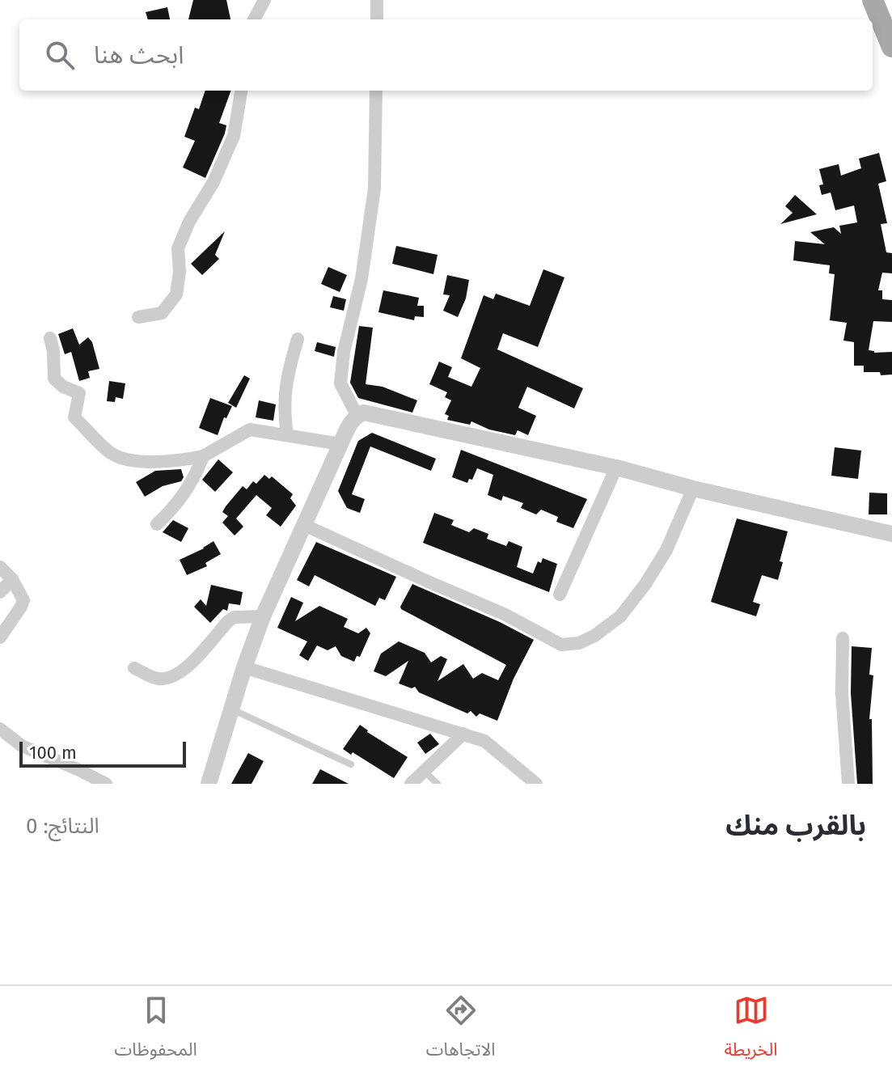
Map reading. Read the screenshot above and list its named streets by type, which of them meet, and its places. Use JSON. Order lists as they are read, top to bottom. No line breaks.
{"scale_bar":"100 m","page":{"search":"ابحث هنا","scale":"100 m","heading":["بالقرب منك","النتائج: 0"],"nav":["الخريطة","الاتجاهات","المحفوظات"]}}
